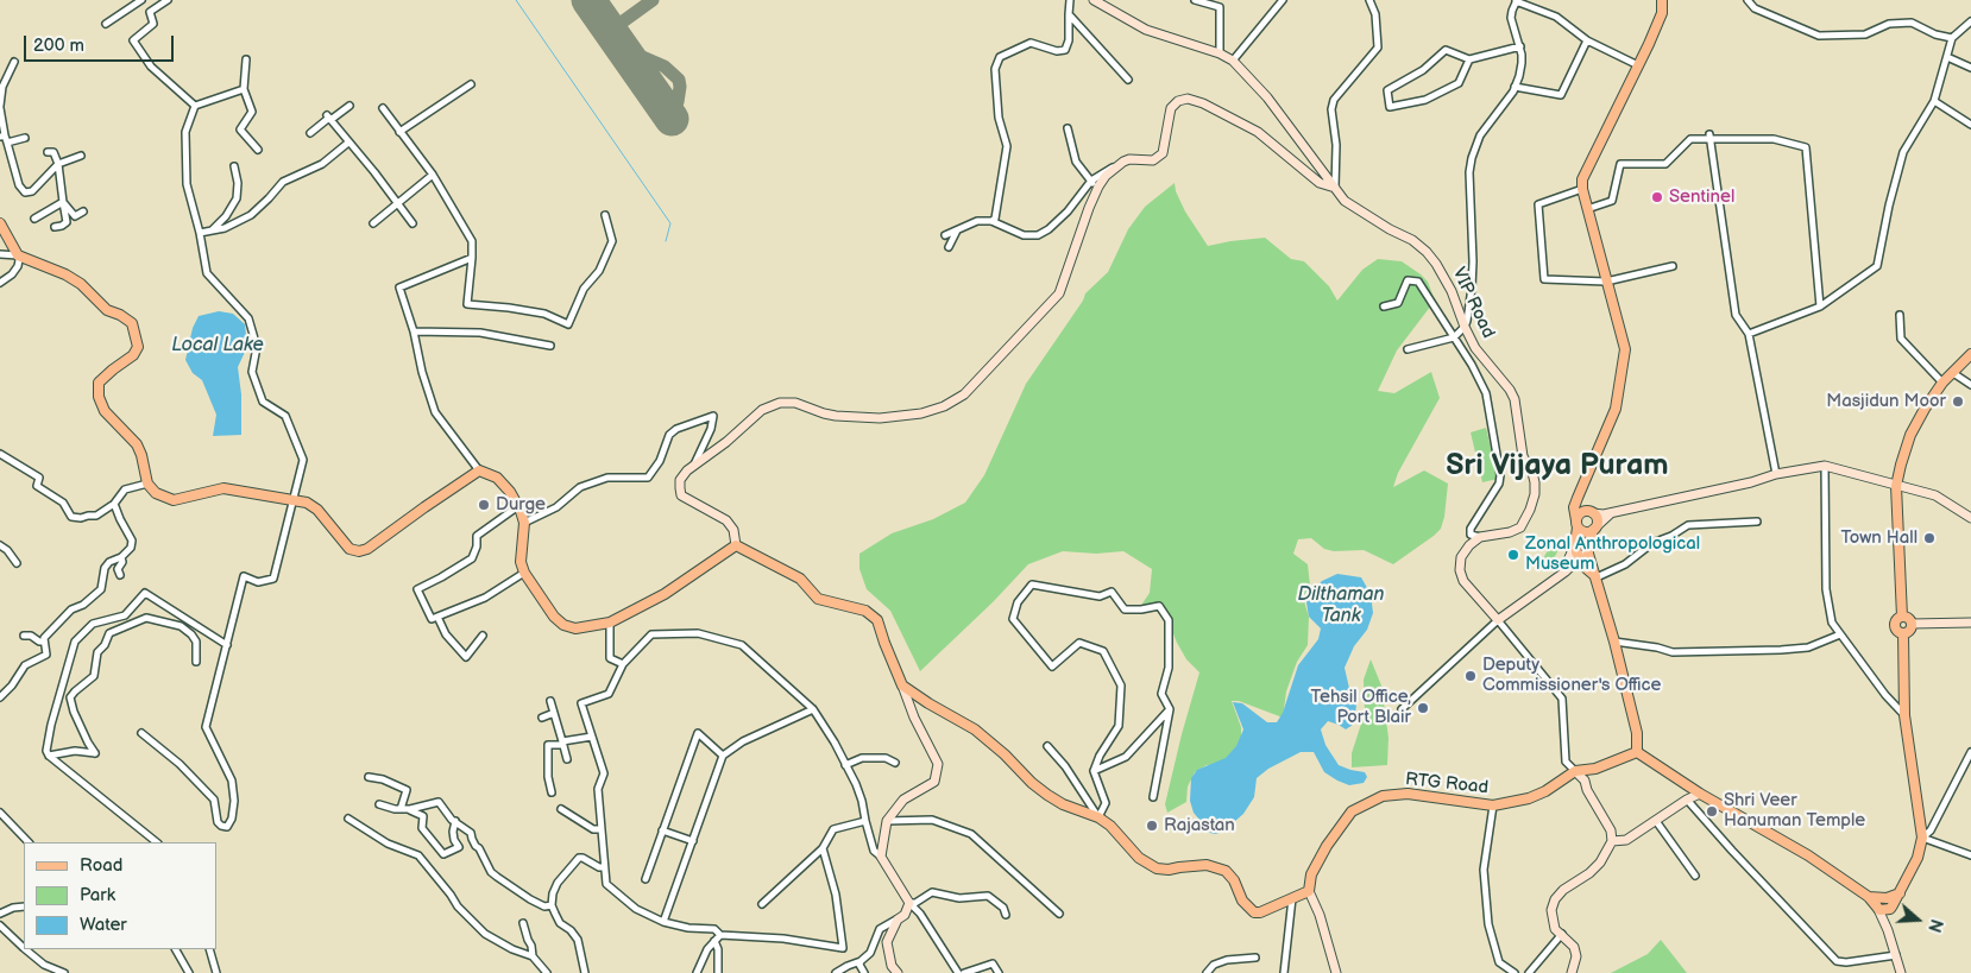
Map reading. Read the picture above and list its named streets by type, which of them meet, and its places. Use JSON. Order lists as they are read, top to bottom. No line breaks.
{"streets":{"main road":["VIP Road","RTG Road"]},"districts":["Sri Vijaya Puram"],"water":["Local Lake","Dilthaman Tank"],"places":["Sentinel","Masjidun Moor","Durge","Town Hall","Zonal Anthropological Museum","Deputy Commissioner's Office","Tehsil Office, Port Blair","Shri Veer Hanuman Temple","Rajastan"],"legend":["Road","Park","Water"],"scale_bar":"200 m","north":"right"}
